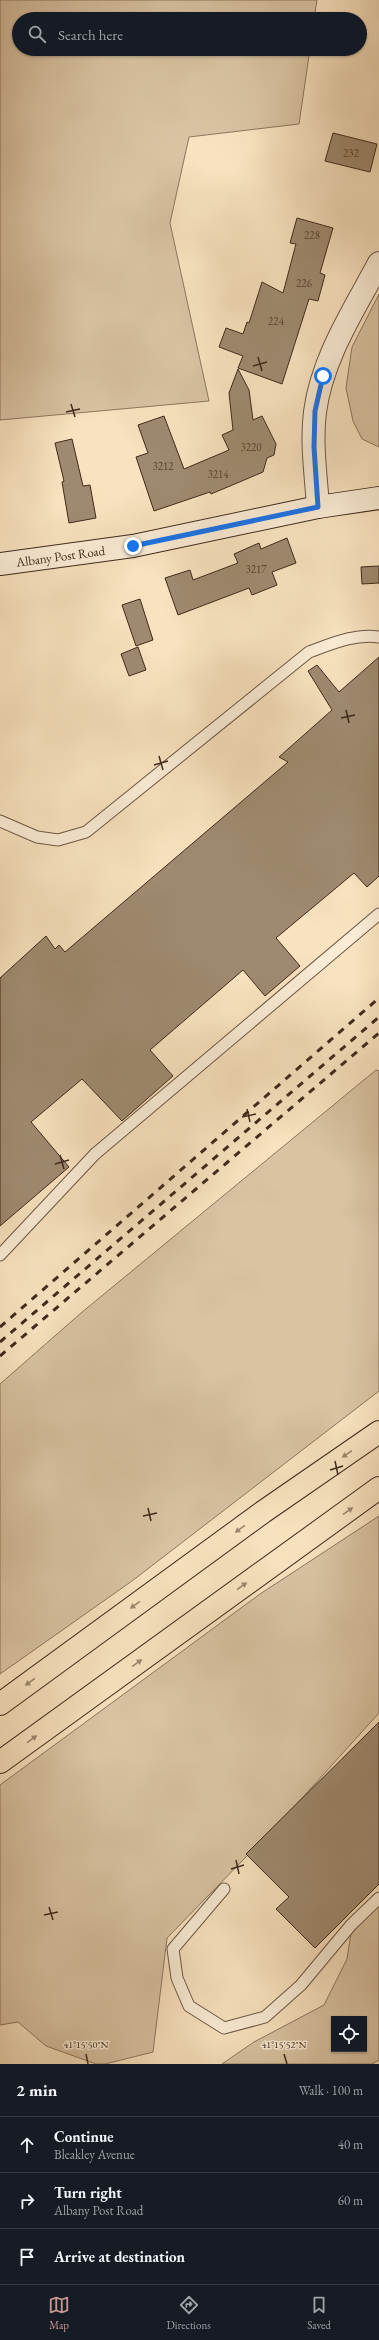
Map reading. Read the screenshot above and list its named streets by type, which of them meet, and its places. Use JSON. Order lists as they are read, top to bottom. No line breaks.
{"streets":{"main road":["Albany Post Road"]},"house_numbers":["232","228","226","224","3220","3212","3214","3217"],"page":{"search":"Search here","heading":["2 min","Walk · 100 m"],"list":[["Continue","Bleakley Avenue","40 m"],["Turn right","Albany Post Road","60 m"],"Arrive at destination"],"nav":["Map","Directions","Saved"]},"coordinates":["41°15'50\"N","41°15'52\"N"]}
